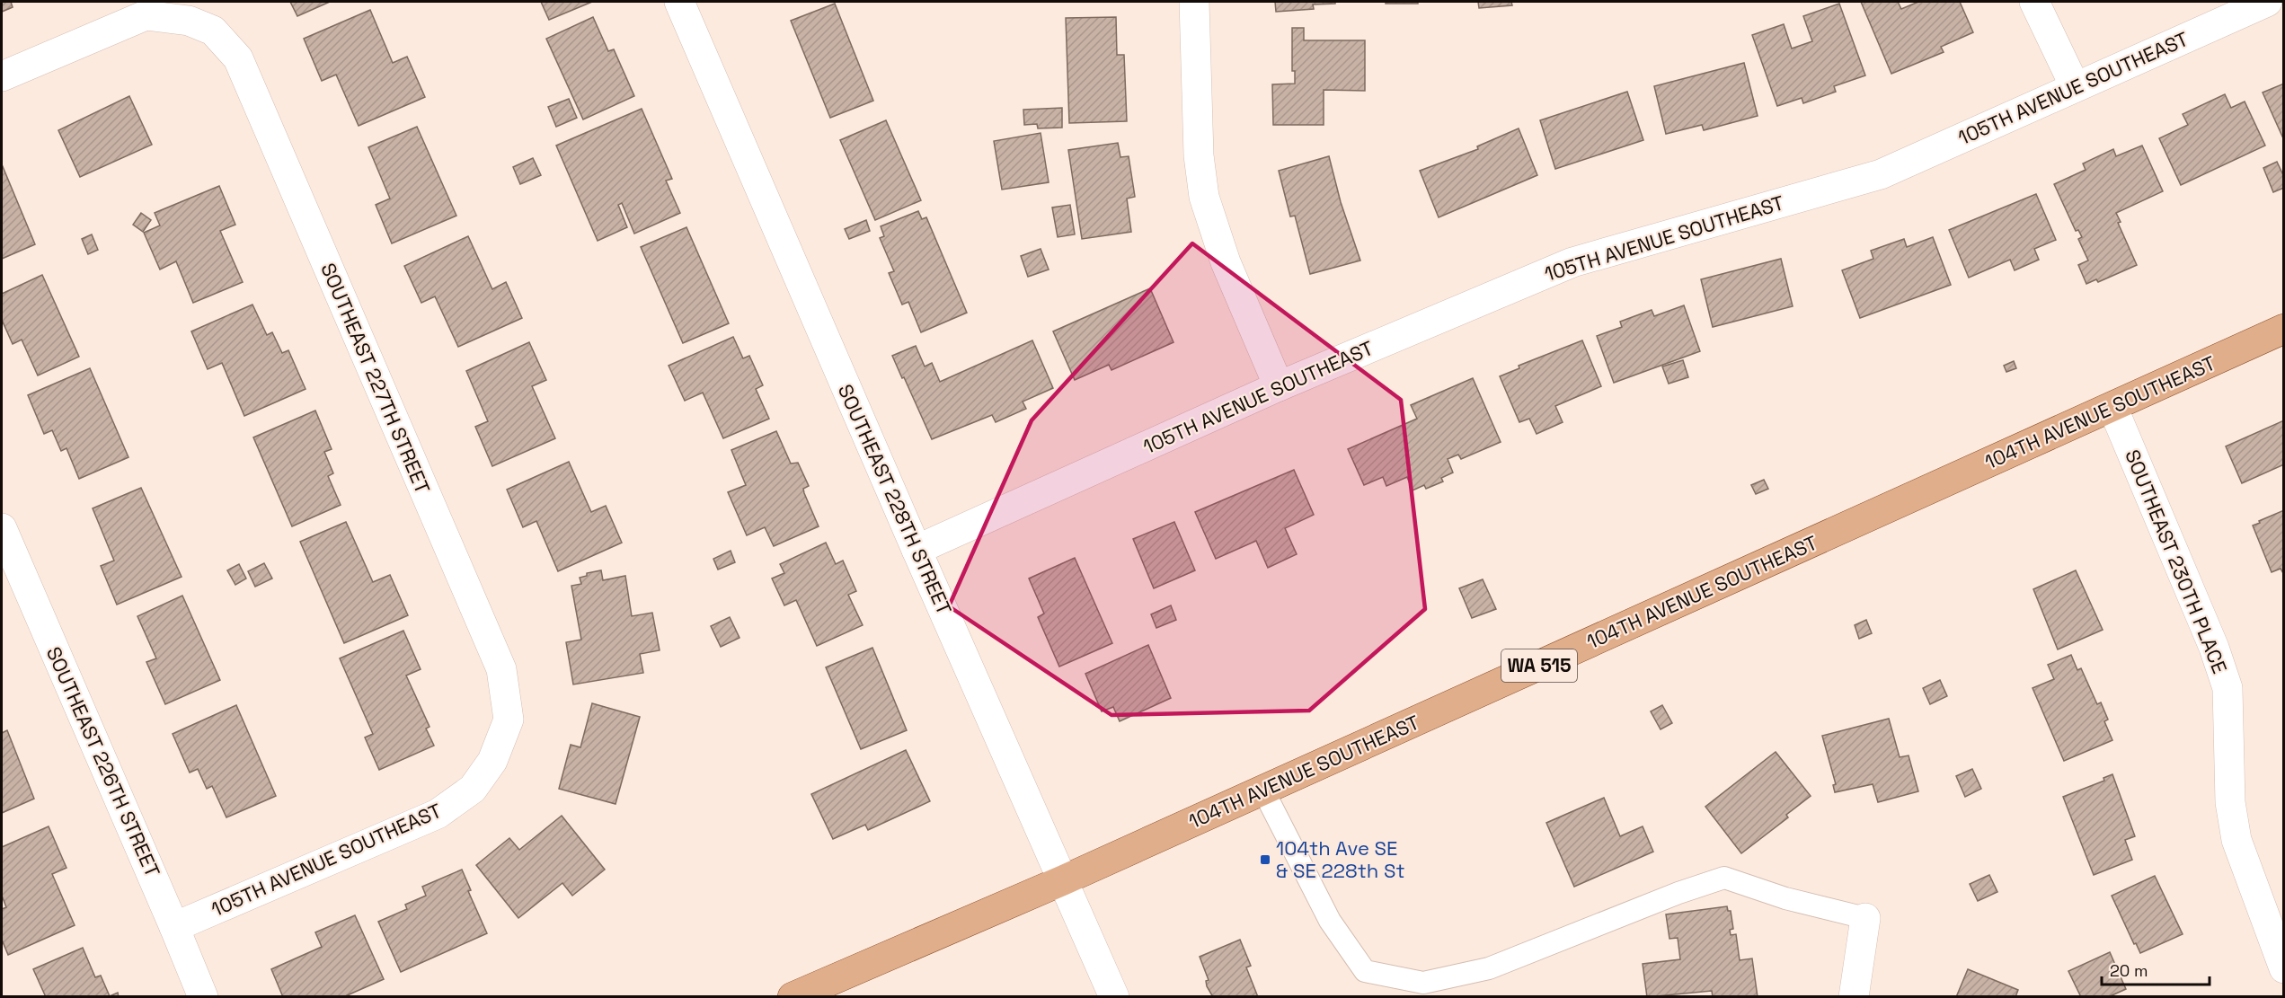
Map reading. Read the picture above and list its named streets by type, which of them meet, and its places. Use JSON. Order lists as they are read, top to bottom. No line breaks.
{"streets":{"main road":["104TH AVENUE SOUTHEAST","WA 515"],"street":["105TH AVENUE SOUTHEAST","SOUTHEAST 227TH STREET","SOUTHEAST 228TH STREET","SOUTHEAST 230TH PLACE","SOUTHEAST 226TH STREET"]},"crossings":[["105TH AVENUE SOUTHEAST","SOUTHEAST 227TH STREET"],["105TH AVENUE SOUTHEAST","SOUTHEAST 228TH STREET"],["105TH AVENUE SOUTHEAST","SOUTHEAST 226TH STREET"],["104TH AVENUE SOUTHEAST","SOUTHEAST 228TH STREET"],["104TH AVENUE SOUTHEAST","SOUTHEAST 230TH PLACE"]],"places":{"transit":["104th Ave SE & SE 228th St"]},"scale_bar":"20 m"}
